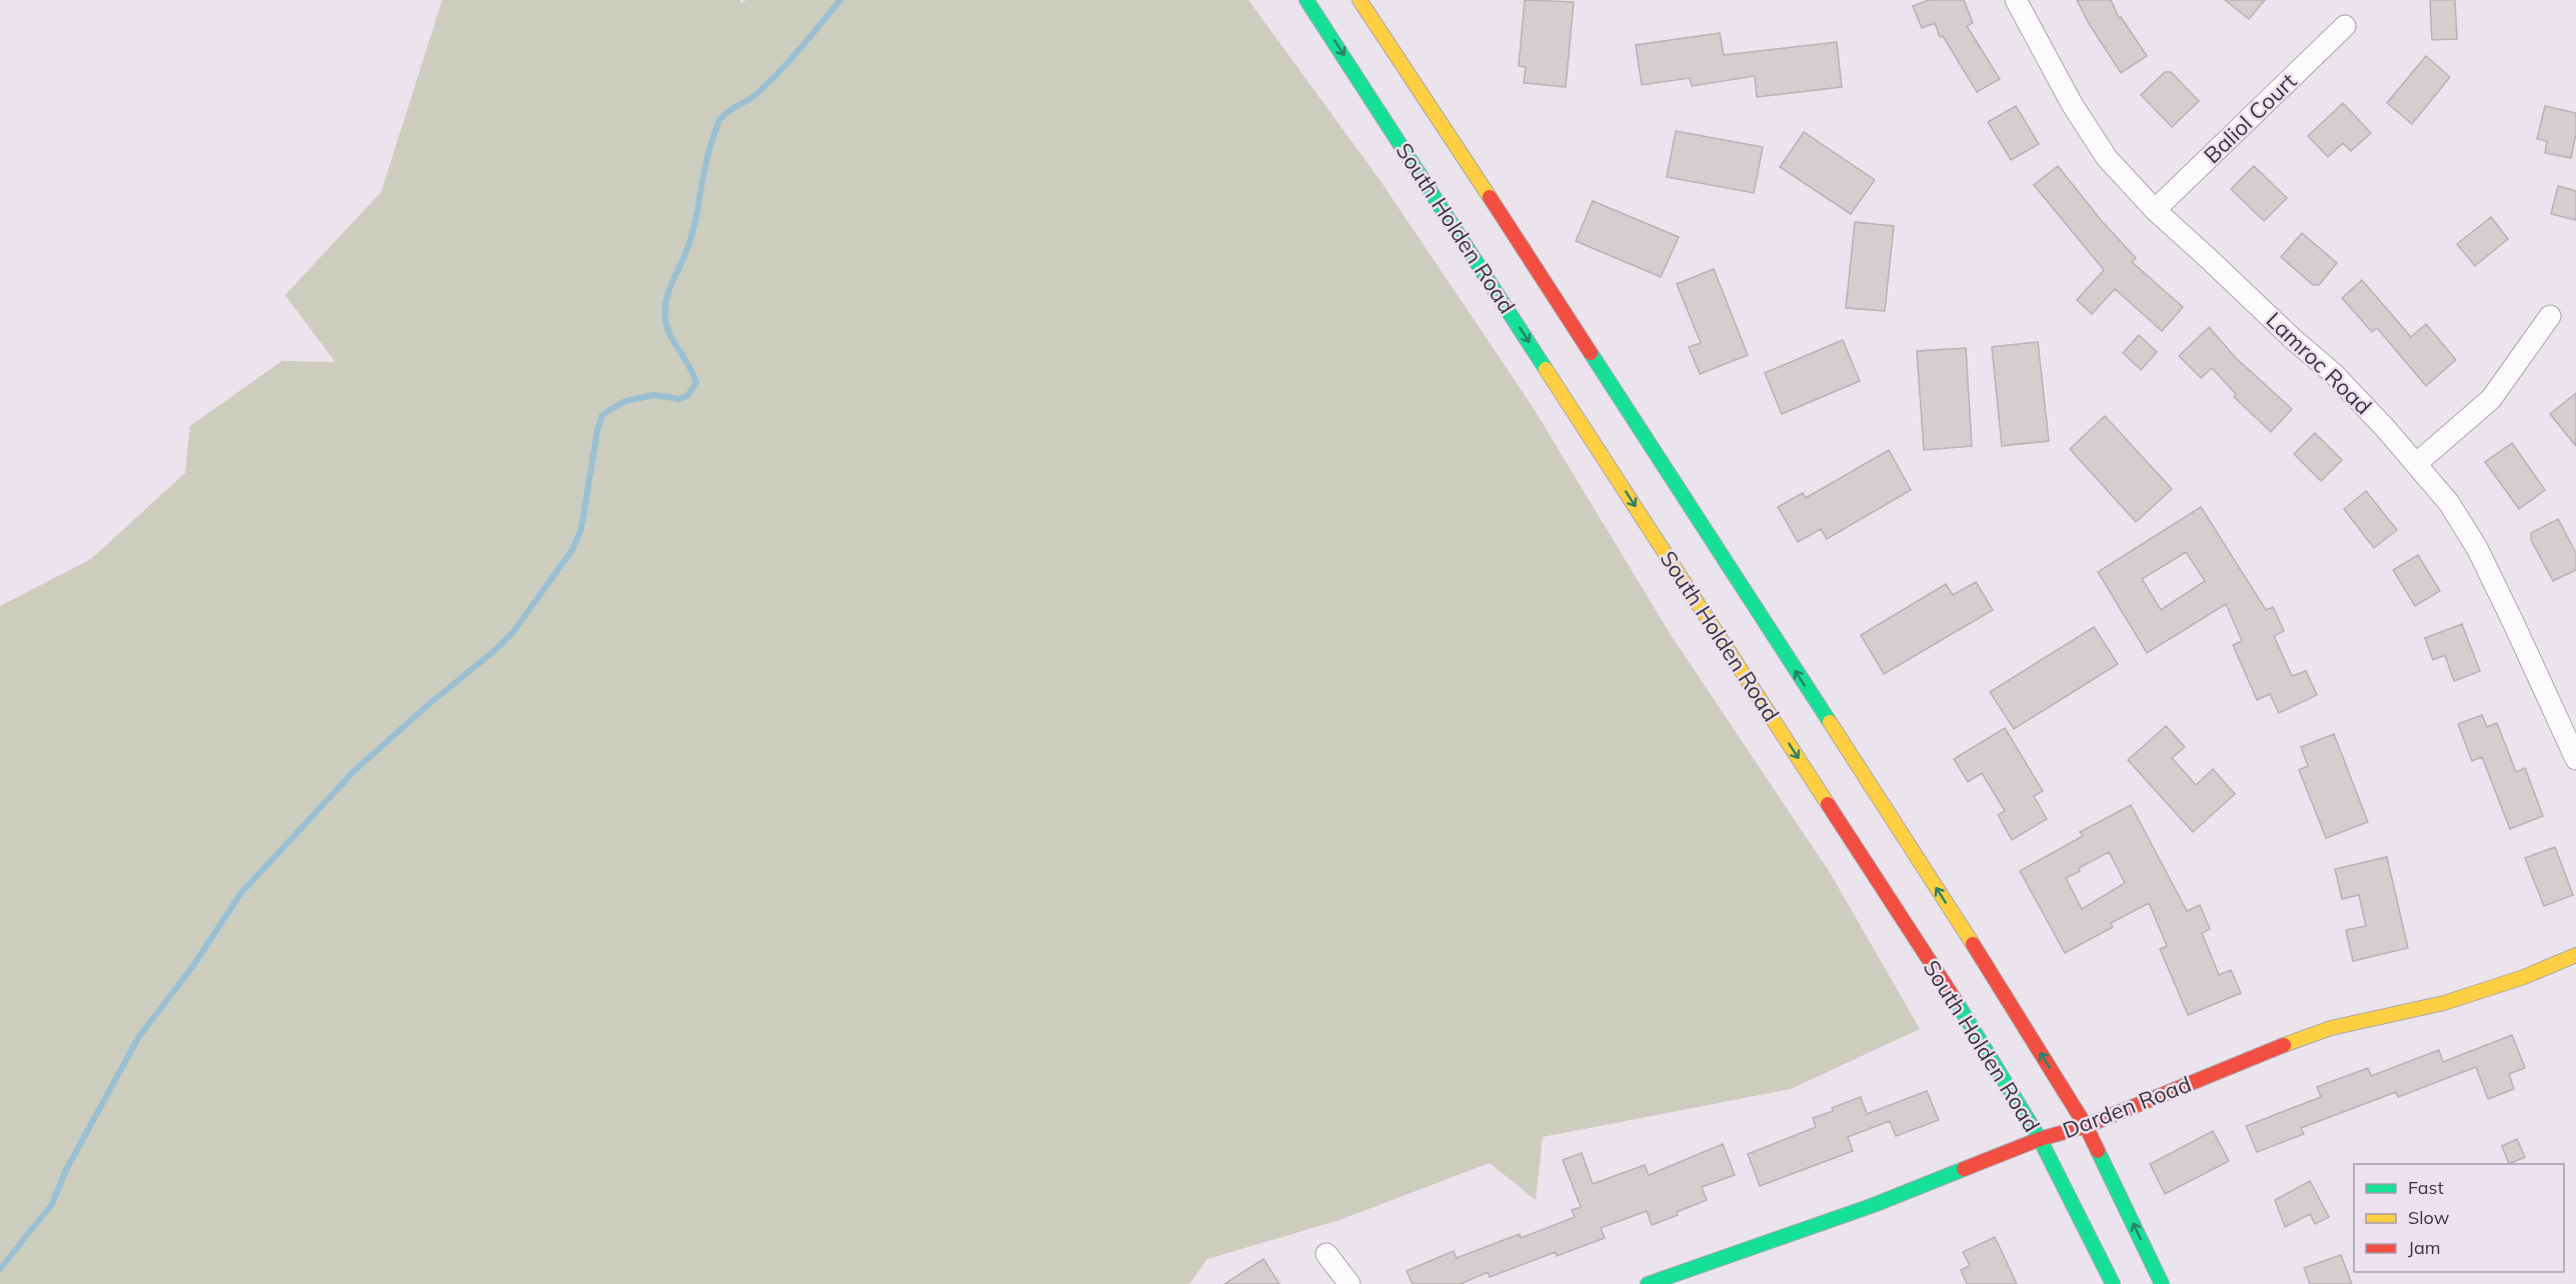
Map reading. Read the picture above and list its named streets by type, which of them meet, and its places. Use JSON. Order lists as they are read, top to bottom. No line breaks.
{"streets":{"main road":["South Holden Road","Darden Road"],"street":["Baliol Court","Lamroc Road"]},"crossings":[["Baliol Court","Lamroc Road"],["South Holden Road","Darden Road"]],"legend":["Fast","Slow","Jam"]}
